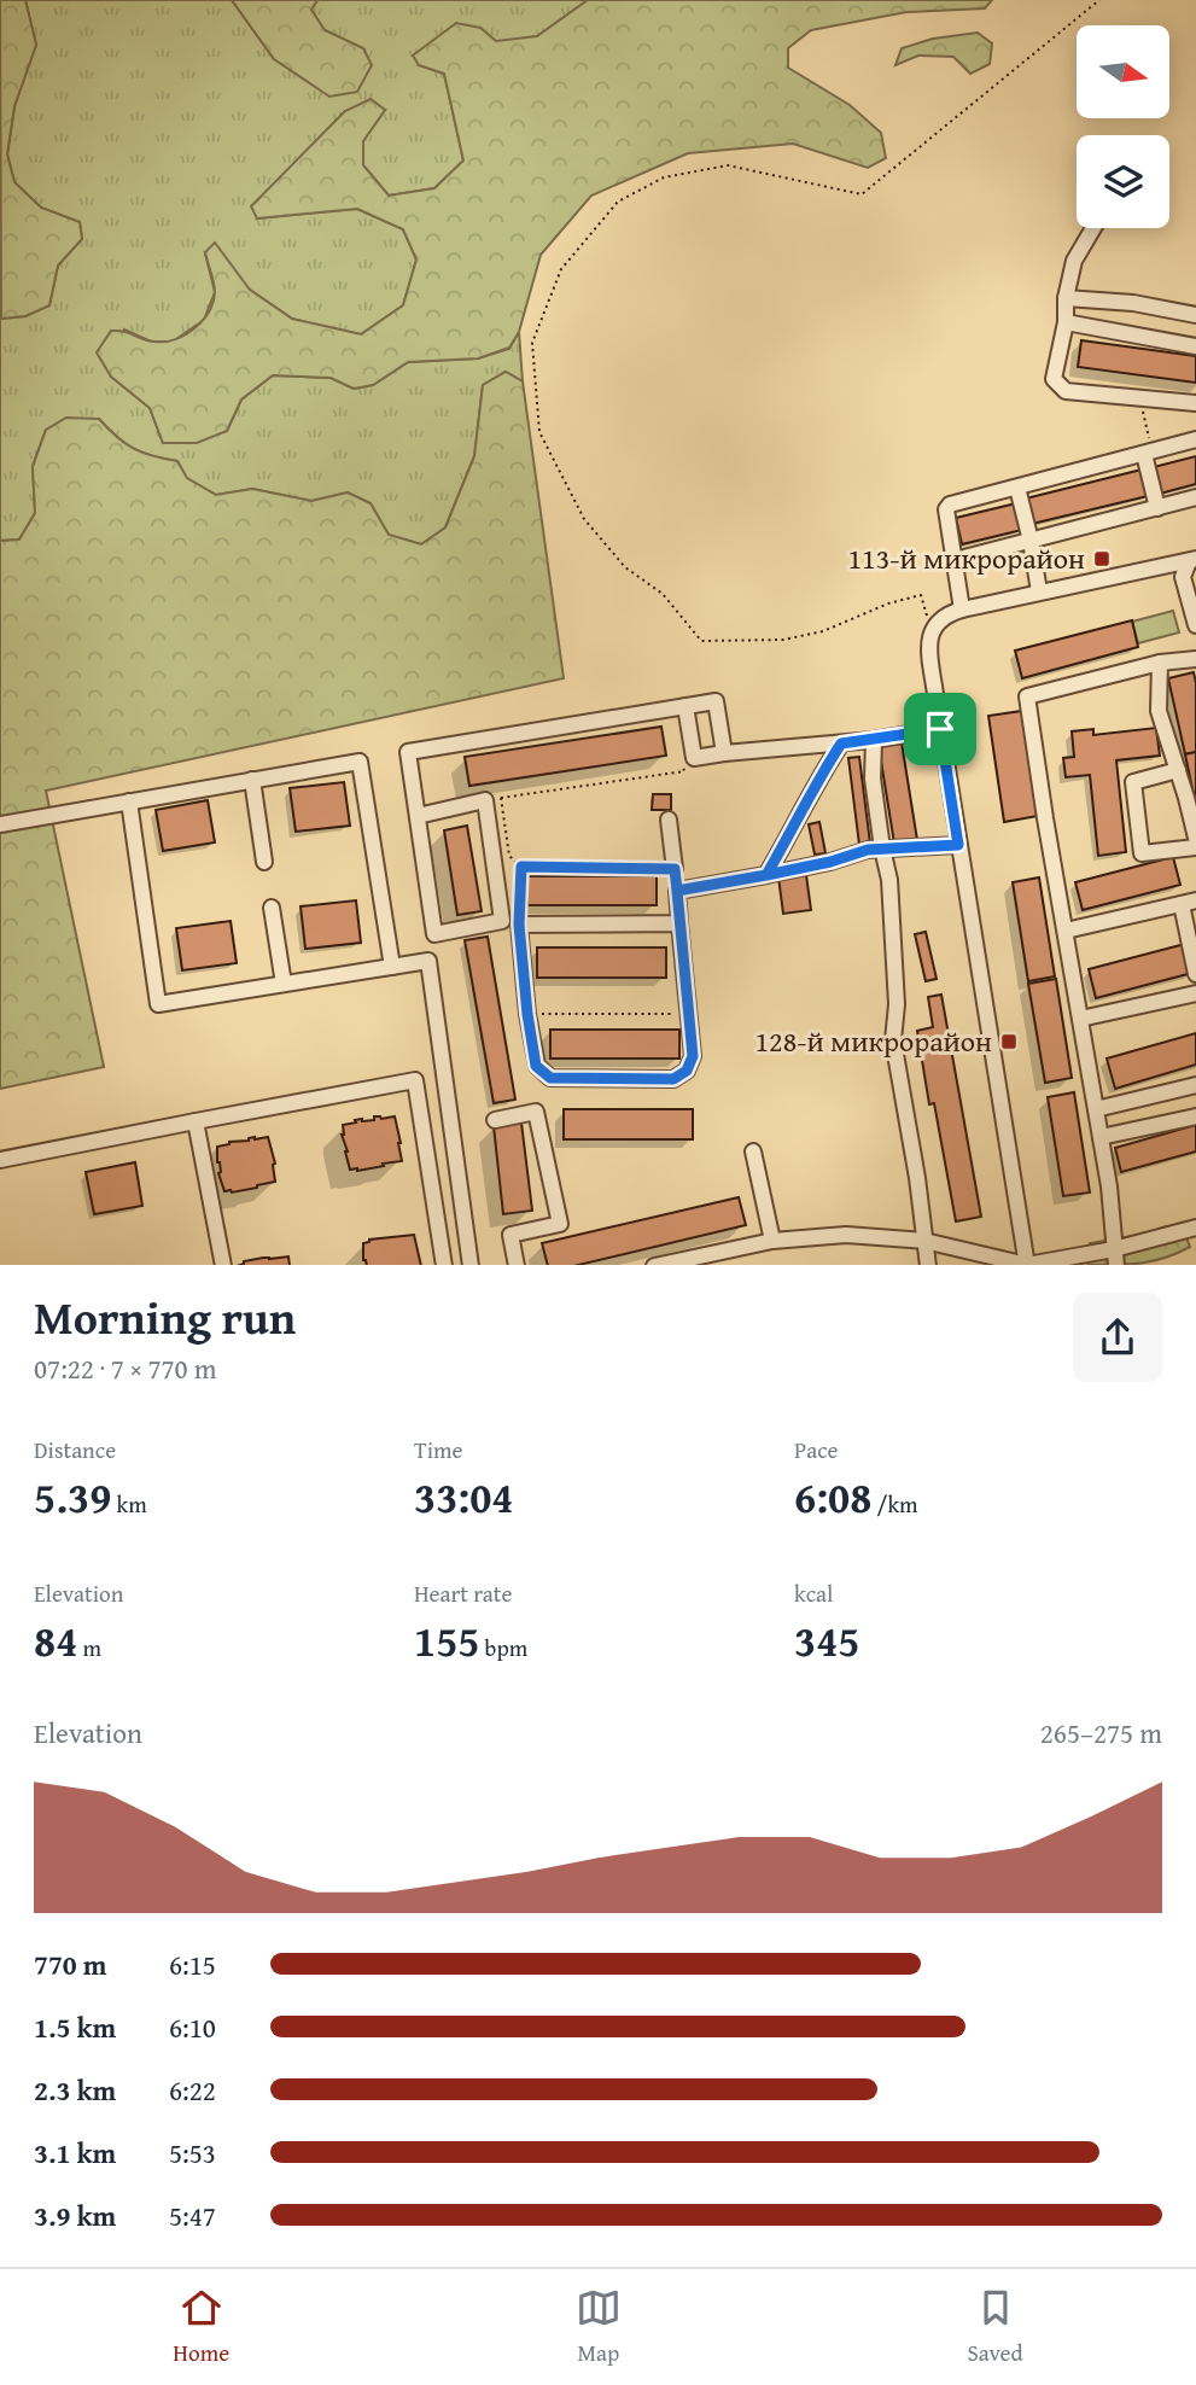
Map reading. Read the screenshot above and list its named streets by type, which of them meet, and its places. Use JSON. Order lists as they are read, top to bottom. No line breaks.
{"places":{"transit":["113-й микрорайон","128-й микрорайон"]},"north":"right","page":{"heading":["Morning run","07:22 · 7 × 770 m"],"stats":[["Distance","5.39 km"],["Time","33:04"],["Pace","6:08 /km"],["Elevation","84 m"],["Heart rate","155 bpm"],["kcal","345"]],"chart":["Elevation","265–275 m"],"list":[{"name":"770 m","note":"6:15"},{"name":"1.5 km","note":"6:10"},{"name":"2.3 km","note":"6:22"},{"name":"3.1 km","note":"5:53"},{"name":"3.9 km","note":"5:47"}],"tabs":["Home","Map","Saved"]}}
